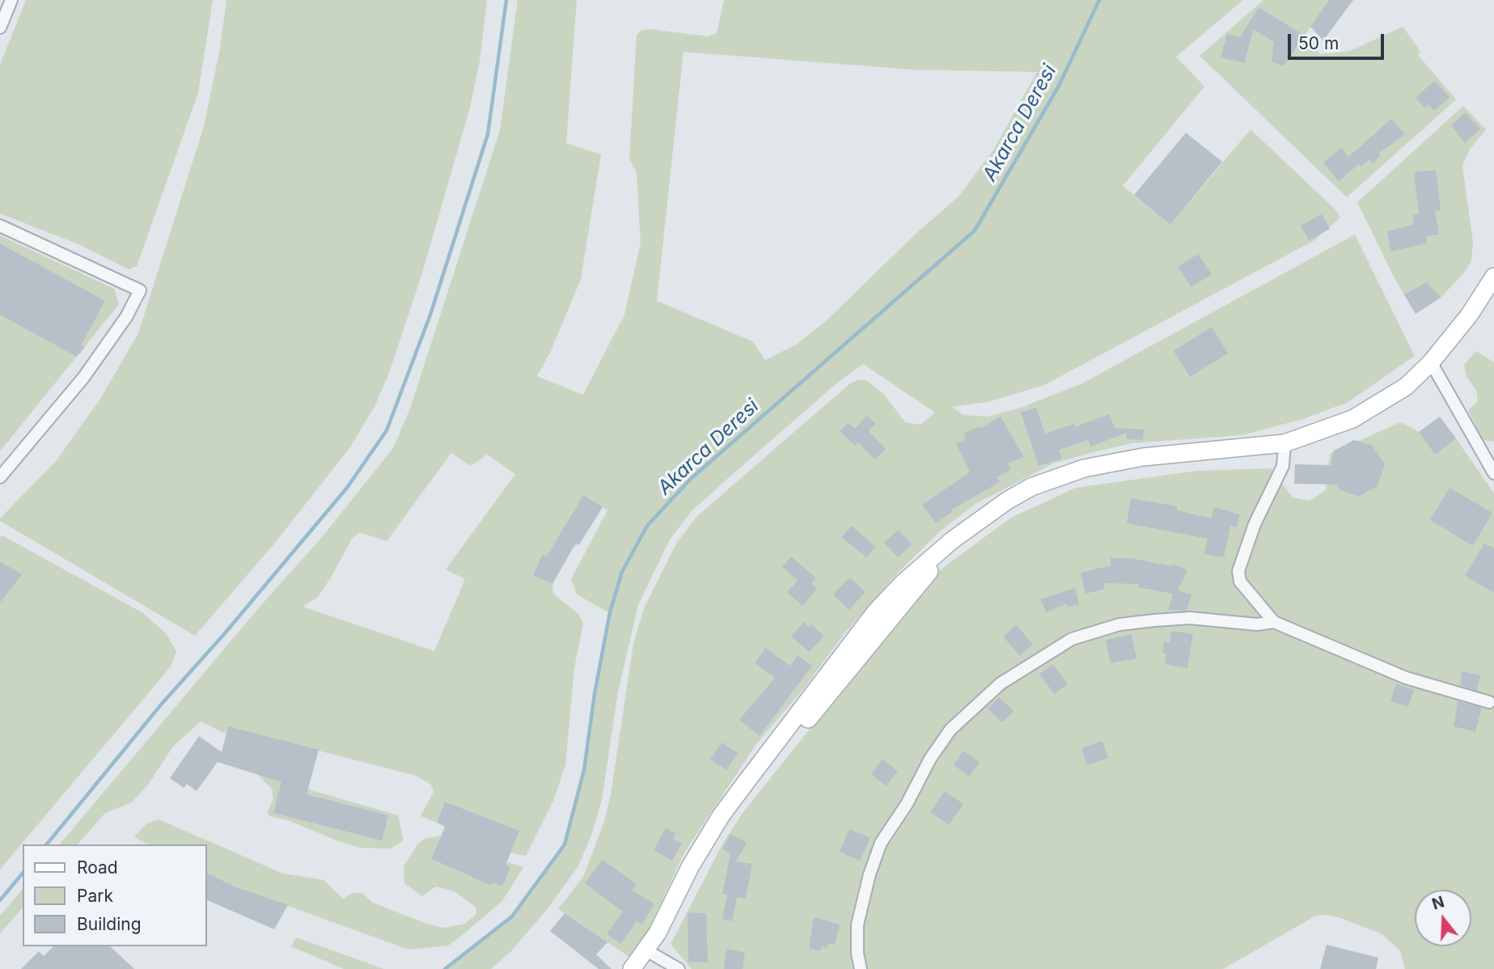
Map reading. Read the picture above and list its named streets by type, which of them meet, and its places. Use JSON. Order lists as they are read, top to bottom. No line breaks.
{"water":["Akarca Deresi"],"legend":["Road","Park","Building"],"scale_bar":"50 m","north":"top"}
